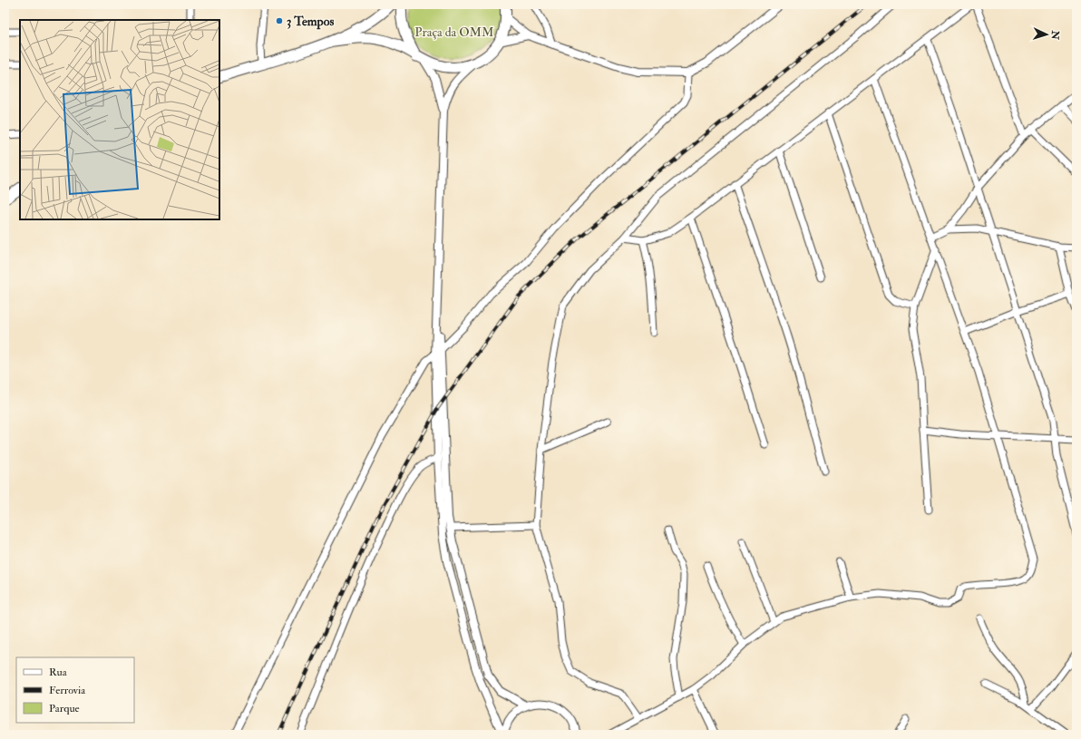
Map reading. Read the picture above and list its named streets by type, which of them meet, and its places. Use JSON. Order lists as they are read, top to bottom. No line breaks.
{"parks":["Praça da OMM"],"places":["3 Tempos"],"legend":["Rua","Ferrovia","Parque"],"north":"right"}
